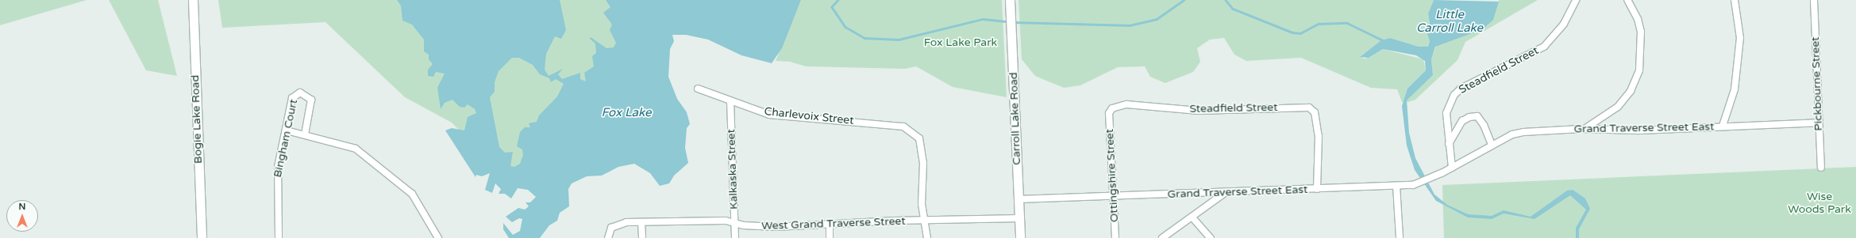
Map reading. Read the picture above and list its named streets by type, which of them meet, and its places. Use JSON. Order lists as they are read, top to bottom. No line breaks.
{"streets":{"street":["Steadfield Street","Pickbourne Street","Charlevoix Street","Carroll Lake Road","Bogie Lake Road","Grand Traverse Street East","Bingham Court","Kalkaska Street","Ottingshire Street","West Grand Traverse Street"]},"crossings":[["Steadfield Street","Grand Traverse Street East"],["Steadfield Street","Ottingshire Street"],["Pickbourne Street","Grand Traverse Street East"],["Charlevoix Street","Kalkaska Street"],["Charlevoix Street","West Grand Traverse Street"],["Carroll Lake Road","Grand Traverse Street East"],["Carroll Lake Road","West Grand Traverse Street"],["Grand Traverse Street East","Ottingshire Street"],["Kalkaska Street","West Grand Traverse Street"]],"water":["Little Carroll Lake","Fox Lake"],"parks":["Fox Lake Park","Wise Woods Park"],"north":"top"}
